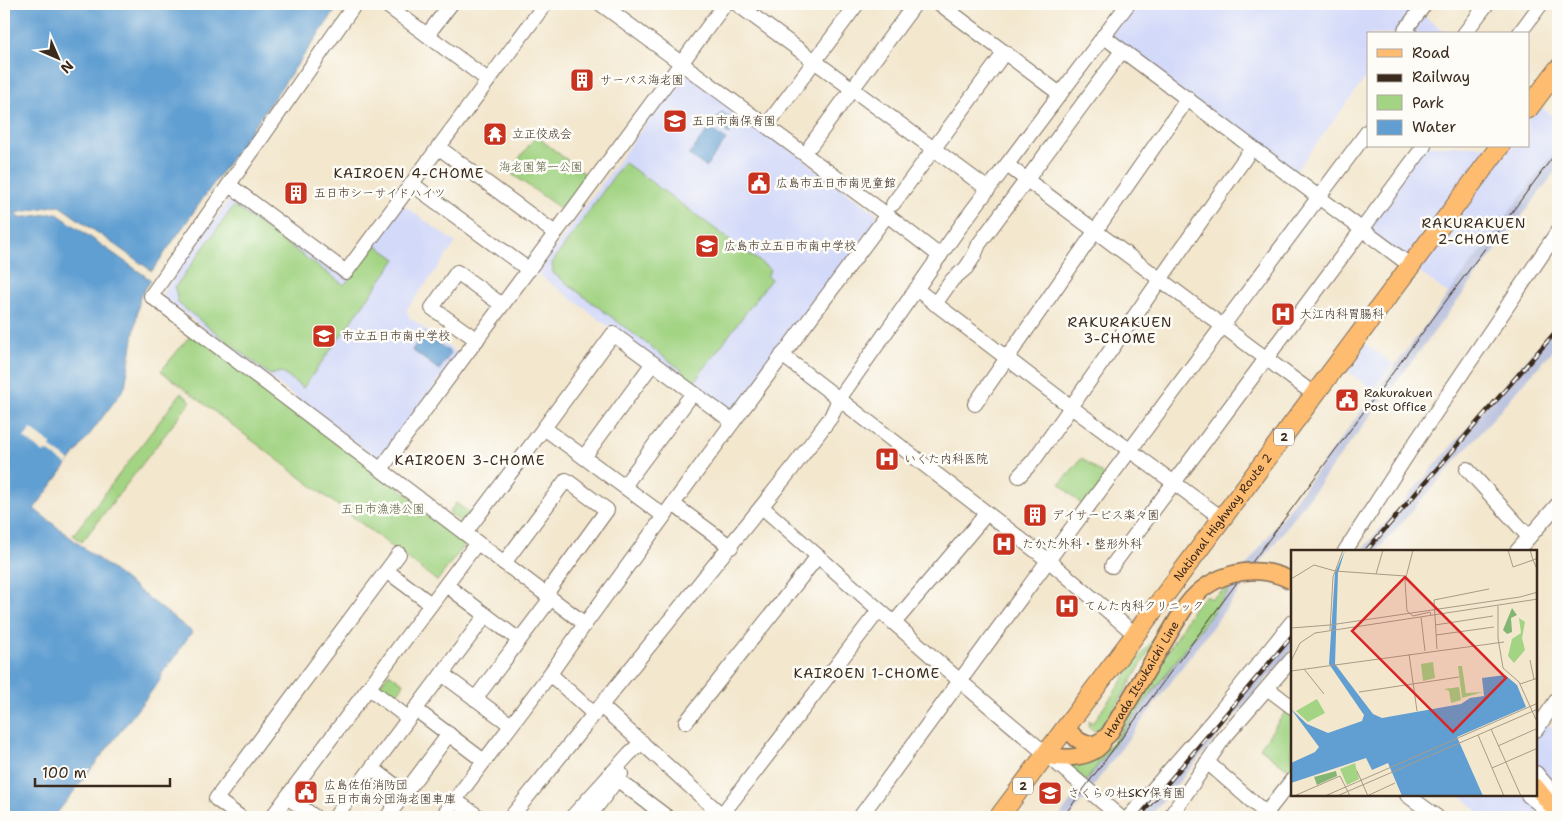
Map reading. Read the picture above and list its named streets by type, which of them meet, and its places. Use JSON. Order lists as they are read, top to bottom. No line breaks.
{"streets":{"highway":["2","National Highway Route 2"],"main road":["Harada Itsukaichi Line"]},"crossings":[["National Highway Route 2","Harada Itsukaichi Line"]],"districts":["KAIROEN 4-CHOME","RAKURAKUEN 2-CHOME","RAKURAKUEN 3-CHOME","KAIROEN 3-CHOME","KAIROEN 1-CHOME"],"parks":["海老園第一公園","五日市漁港公園"],"places":{"building":["サーパス海老園","五日市シーサイドハイツ","デイサービス楽々園"],"school or university":["五日市南保育園","広島市立五日市南中学校","市立五日市南中学校","さくらの杜SKY保育園"],"temple":["立正佼成会"],"public building":["広島市五日市南児童館","Rakurakuen Post Office","広島佐伯消防団 五日市南分団海老園車庫"],"hospital":["大江内科胃腸科","いくた内科医院","たかた外科・整形外科","てんた内科クリニック"]},"legend":["Road","Railway","Park","Water"],"scale_bar":"100 m","north":"bottom right"}
